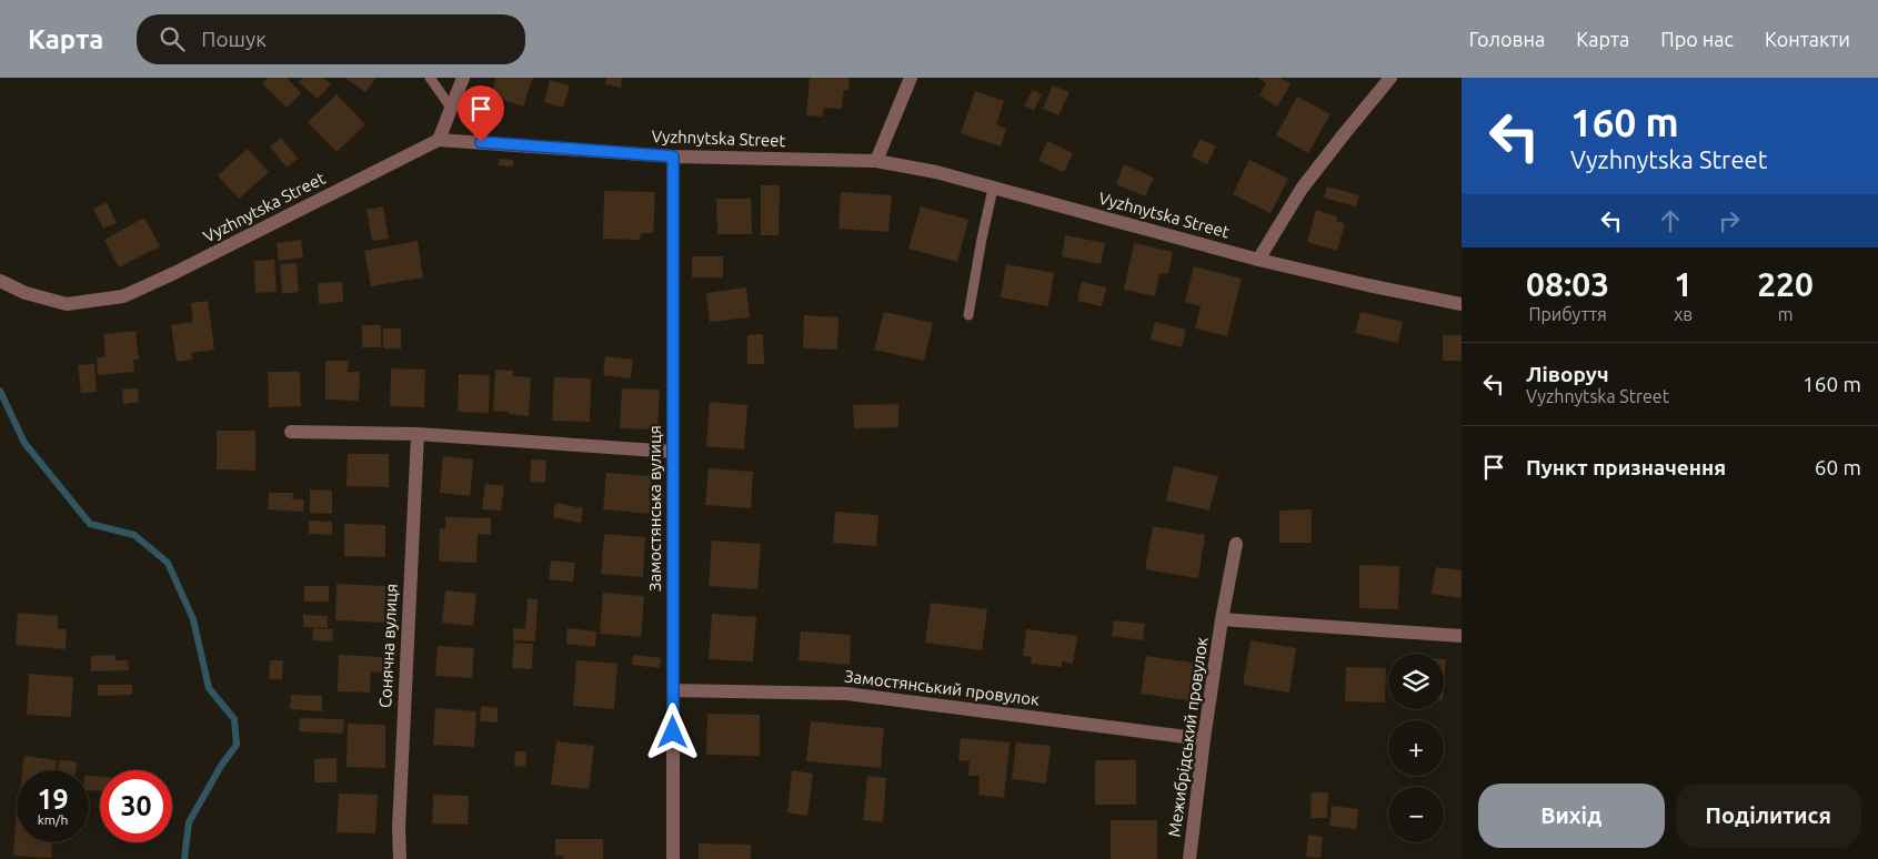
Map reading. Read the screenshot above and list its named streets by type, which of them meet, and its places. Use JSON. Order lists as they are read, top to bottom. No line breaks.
{"streets":{"street":["Vyzhnytska Street","Замостянська вулиця","Сонячна вулиця","Замостянський провулок","Межибрідський провулок"]},"crossings":[["Vyzhnytska Street","Замостянська вулиця"],["Замостянська вулиця","Замостянський провулок"],["Замостянський провулок","Межибрідський провулок"]],"page":{"header":"Карта","search":"Пошук","nav":["Головна","Карта","Про нас","Контакти"],"turn":["160 m","Vyzhnytska Street"],"eta":["08:03","Прибуття","1","хв","220","m"],"list":[{"name":"Ліворуч","note":"Vyzhnytska Street","value":"160 m"},{"name":"Пункт призначення","value":"60 m"}],"map_buttons":["+","−"],"speed":"19 km/h","limit":"30","buttons":["Вихід","Поділитися"]}}
